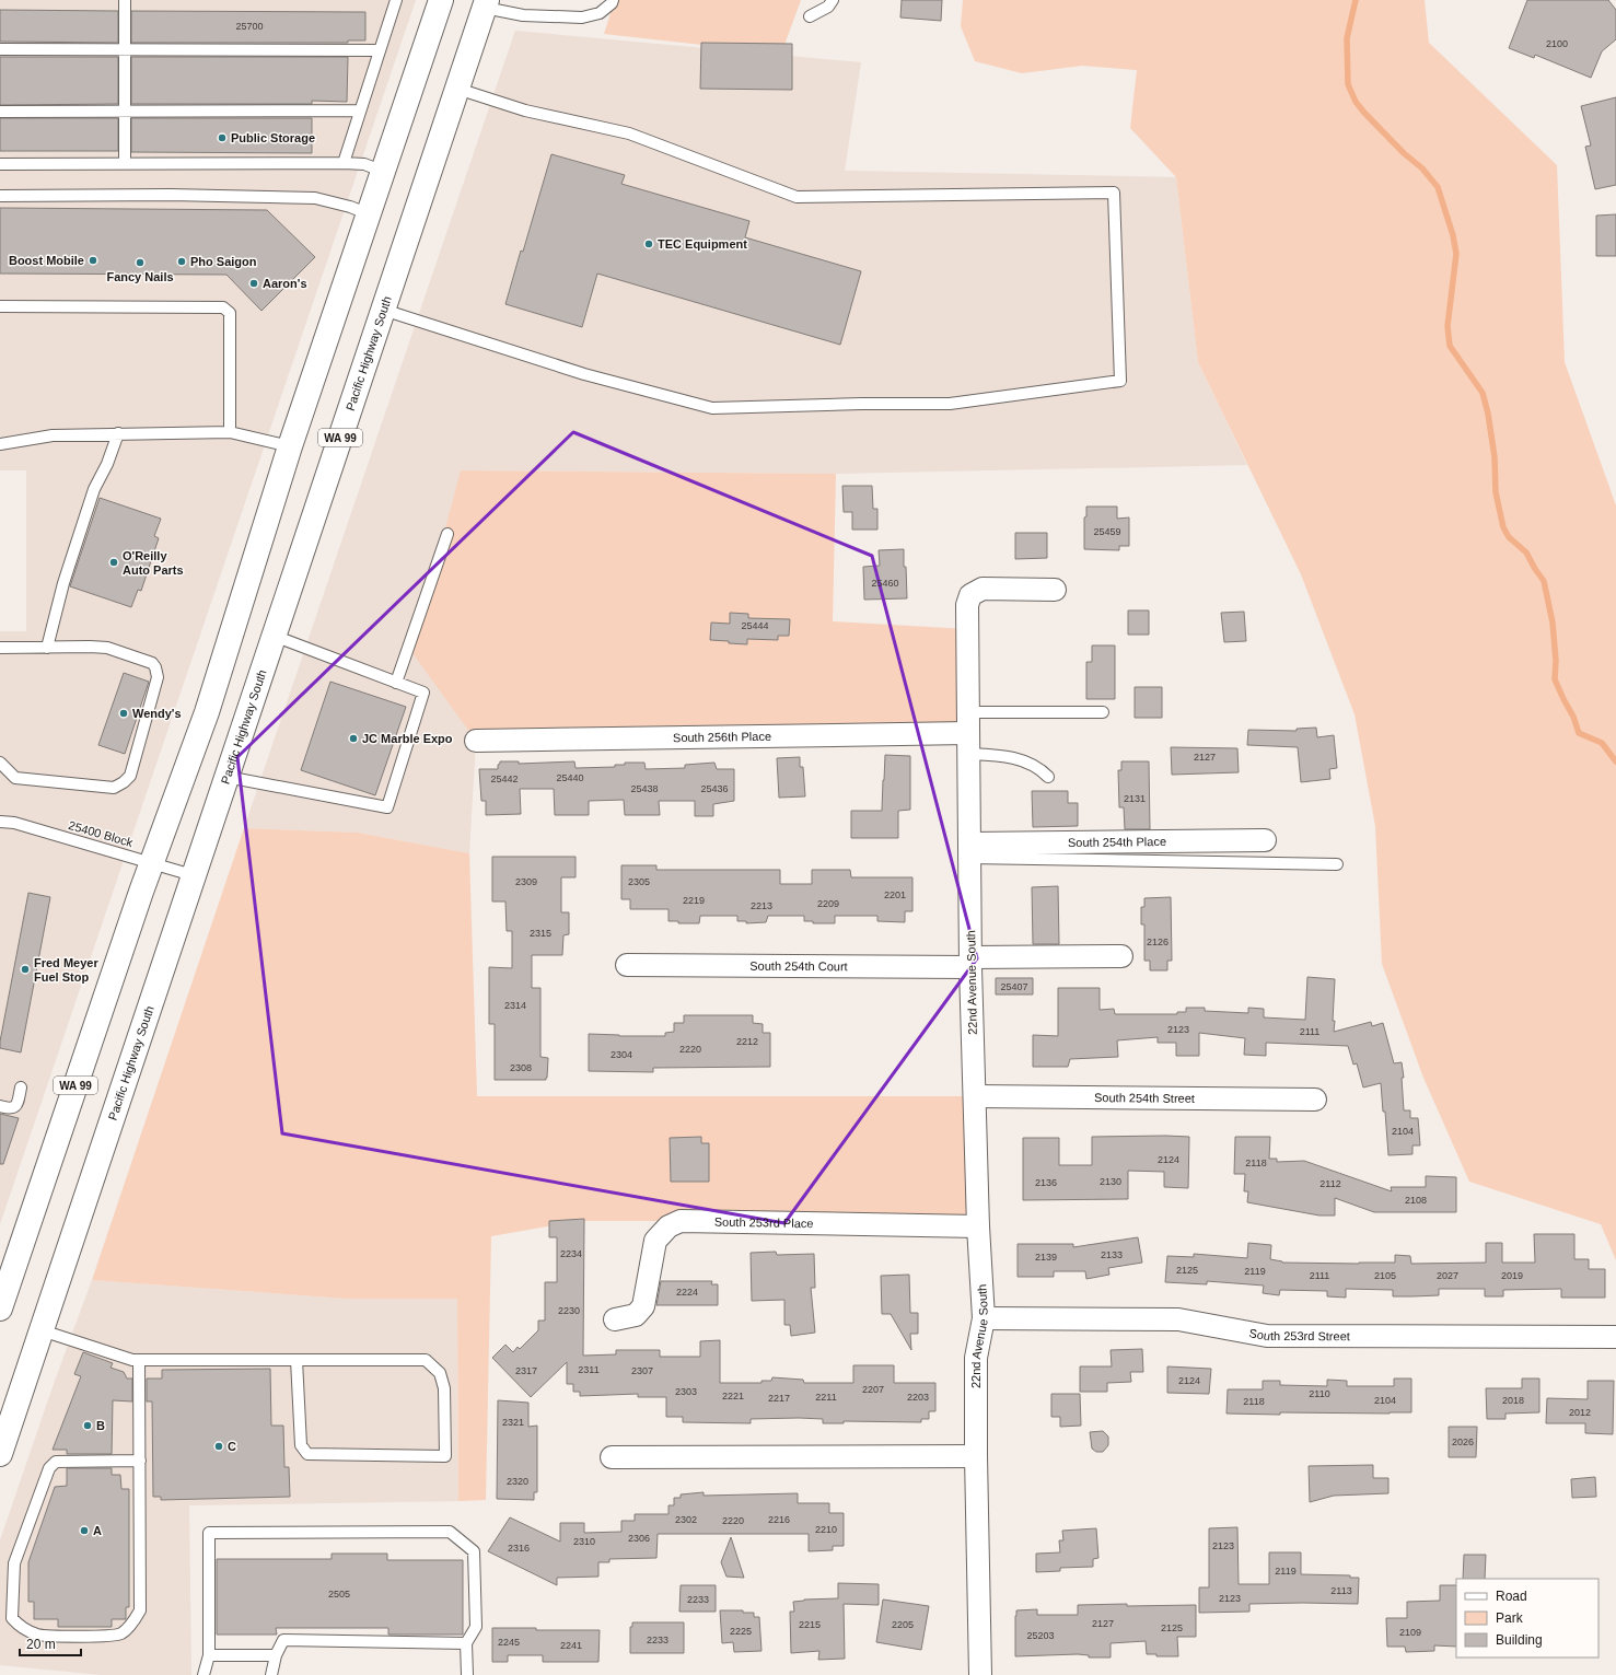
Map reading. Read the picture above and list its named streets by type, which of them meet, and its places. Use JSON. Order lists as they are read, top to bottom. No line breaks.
{"streets":{"main road":["Pacific Highway South","WA 99"],"street":["South 256th Place","South 254th Place","South 254th Court","22nd Avenue South","South 254th Street","South 253rd Place","South 253rd Street"],"lane":["25400 Block"]},"crossings":[["Pacific Highway South","25400 Block"],["WA 99","25400 Block"],["South 256th Place","22nd Avenue South"],["South 254th Place","22nd Avenue South"],["South 254th Court","22nd Avenue South"],["22nd Avenue South","South 254th Street"],["22nd Avenue South","South 253rd Place"],["22nd Avenue South","South 253rd Street"]],"places":["Public Storage","TEC Equipment","Boost Mobile","Pho Saigon","Fancy Nails","Aaron's","O'Reilly Auto Parts","Wendy's","JC Marble Expo","Fred Meyer Fuel Stop","B","C","A"],"house_numbers":["25700","2100","25459","25460","25444","2127","25440","25442","25438","25436","2131","2309","2305","2201","2219","2209","2213","2315","2126","25407","2314","2123","2111","2212","2220","2304","2308","2104","2124","2118","2130","2136","2112","2108","2234","2133","2139","2125","2119","2111","2105","2027","2019","2224","2230","2311","2317","2307","2124","2207","2303","2110","2221","2211","2203","2217","2104","2018","2118","2012","2321","2026","2320","2302","2216","2220","2210","2306","2310","2123","2316","2119","2113","2505","2123","2233","2127","2215","2205","2125","2225","2109","25203","2233","2245","2241"],"legend":["Road","Park","Building"],"scale_bar":"20 m"}
